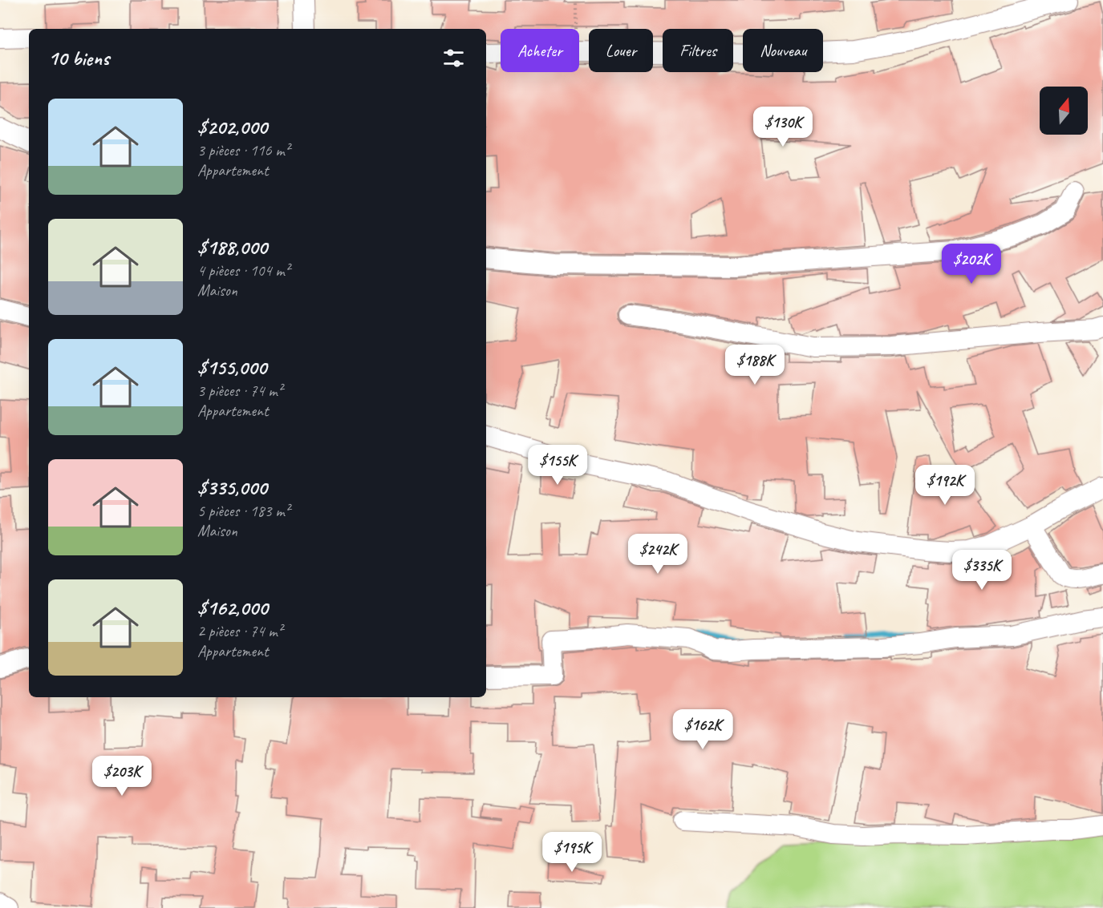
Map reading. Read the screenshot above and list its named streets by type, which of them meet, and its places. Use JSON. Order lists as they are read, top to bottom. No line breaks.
{"north":"top","page":{"chip":["Acheter","Louer","Filtres","Nouveau"],"heading":"10 biens","list":[{"name":"$202,000","note":"3 pièces · 116 m² · Appartement"},{"name":"$188,000","note":"4 pièces · 104 m² · Maison"},{"name":"$155,000","note":"3 pièces · 74 m² · Appartement"},{"name":"$335,000","note":"5 pièces · 183 m² · Maison"},{"name":"$162,000","note":"2 pièces · 74 m² · Appartement"}],"price":["$130K","$202K","$188K","$155K","$192K","$242K","$335K","$162K","$203K","$195K"]}}
